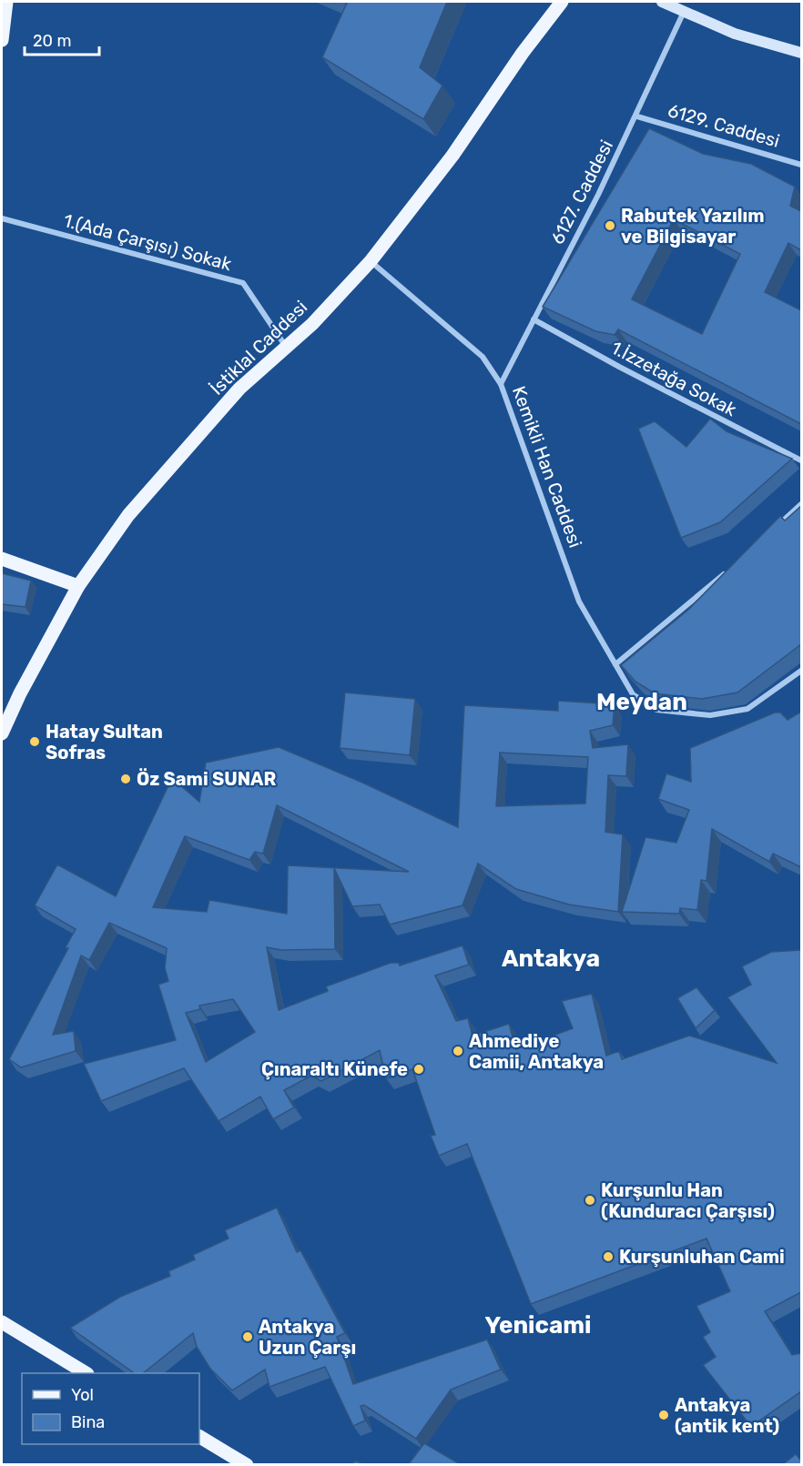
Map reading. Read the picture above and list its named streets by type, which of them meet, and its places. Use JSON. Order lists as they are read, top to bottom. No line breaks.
{"streets":{"main road":["İstiklal Caddesi"],"street":["6129. Caddesi","6127. Caddesi","1.(Ada Çarşısı) Sokak","1.İzzetağa Sokak","Kemikli Han Caddesi"]},"crossings":[["6129. Caddesi","6127. Caddesi"],["6127. Caddesi","1.İzzetağa Sokak"],["6127. Caddesi","Kemikli Han Caddesi"],["1.(Ada Çarşısı) Sokak","İstiklal Caddesi"],["İstiklal Caddesi","Kemikli Han Caddesi"]],"districts":["Meydan","Antakya","Yenicami"],"places":["Rabutek Yazılım ve Bilgisayar","Hatay Sultan Sofras","Öz Sami SUNAR","Ahmediye Camii, Antakya","Çınaraltı Künefe","Kurşunlu Han (Kunduracı Çarşısı)","Kurşunluhan Cami","Antakya Uzun Çarşı","Antakya (antik kent)"],"legend":["Yol","Bina"],"scale_bar":"20 m"}
